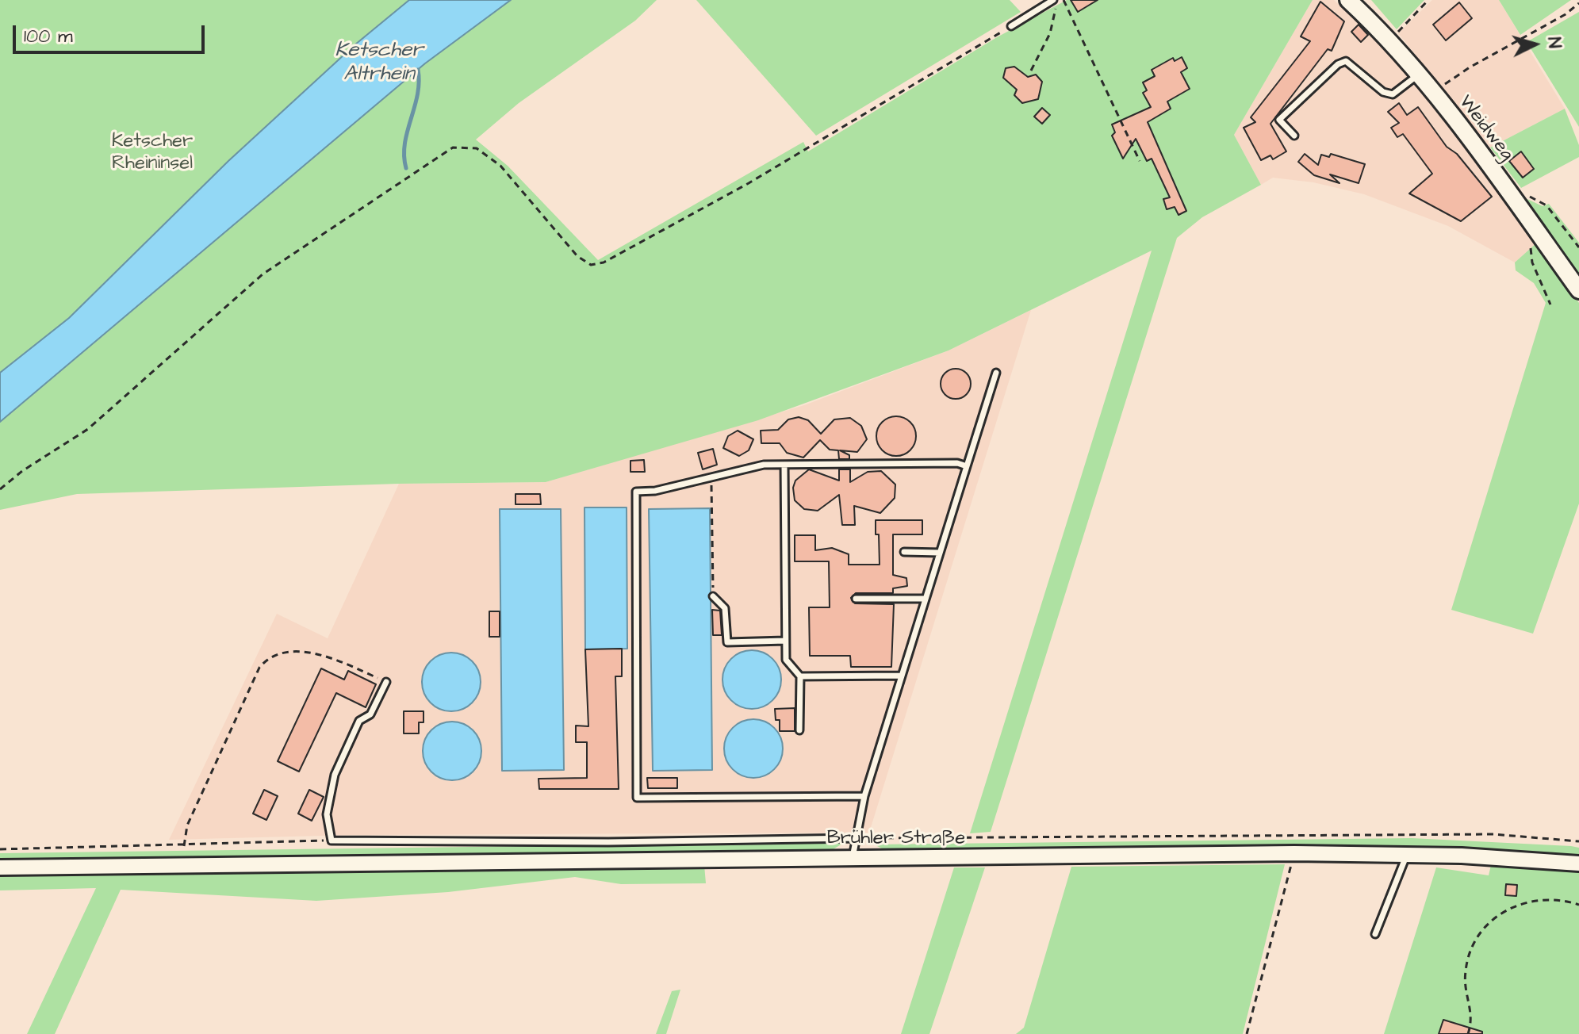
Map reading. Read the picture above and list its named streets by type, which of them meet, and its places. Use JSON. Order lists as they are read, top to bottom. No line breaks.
{"streets":{"main road":["Weidweg"],"street":["Brühler Straße"]},"water":["Ketscher Altrhein"],"parks":["Ketscher Rheininsel"],"scale_bar":"100 m","north":"right"}
